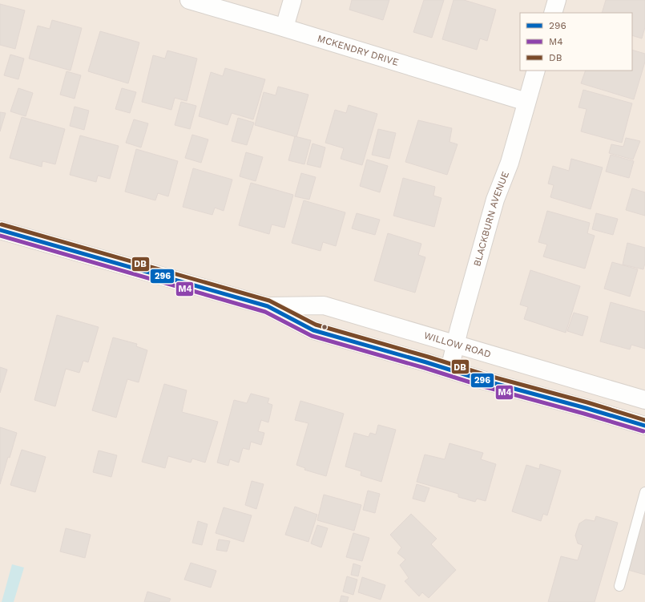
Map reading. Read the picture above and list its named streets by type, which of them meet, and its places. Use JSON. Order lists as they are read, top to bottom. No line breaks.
{"streets":{"main road":["MCKENDRY DRIVE","BLACKBURN AVENUE","WILLOW ROAD"]},"crossings":[["MCKENDRY DRIVE","BLACKBURN AVENUE"],["BLACKBURN AVENUE","WILLOW ROAD"]],"lines":["transit line DB","transit line 296","transit line M4"],"legend":["296","M4","DB"]}
